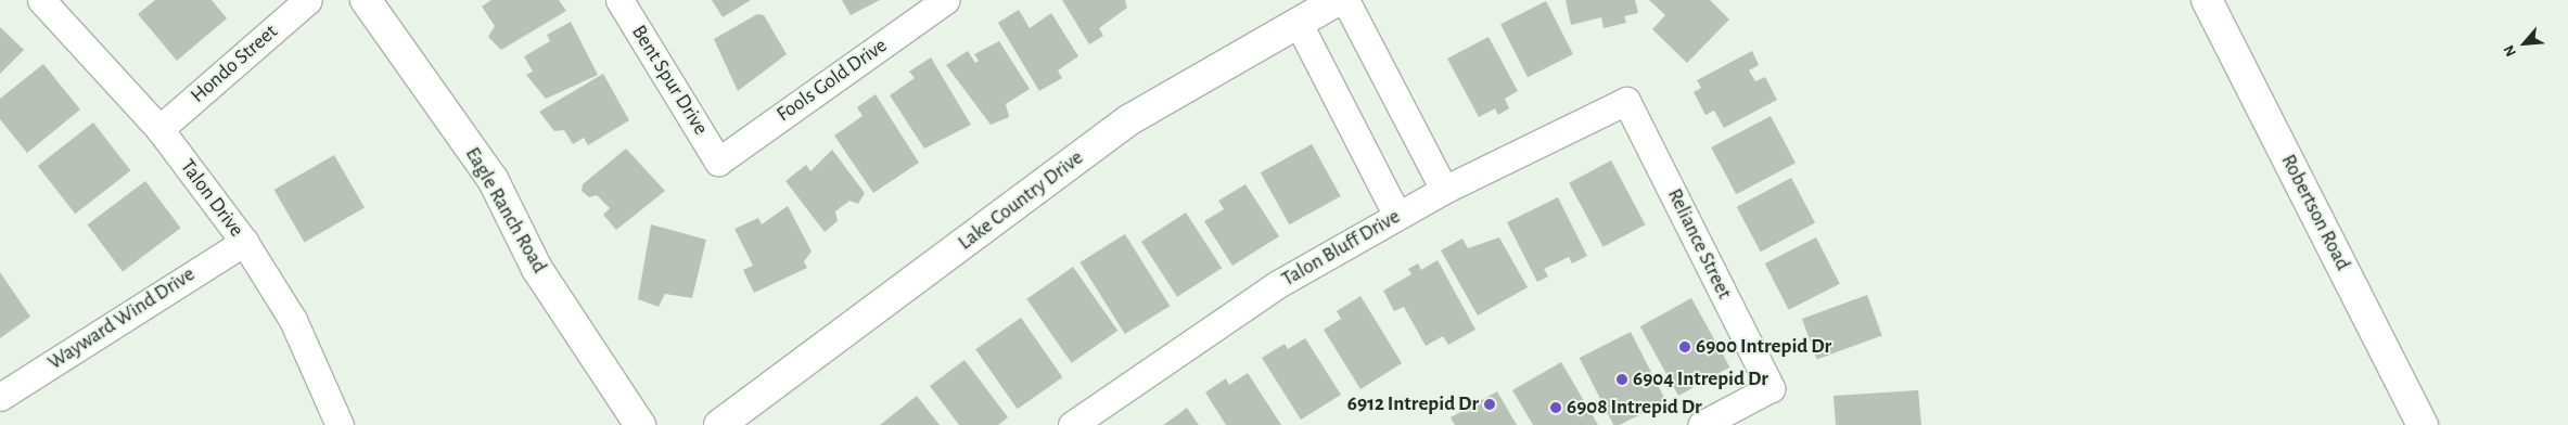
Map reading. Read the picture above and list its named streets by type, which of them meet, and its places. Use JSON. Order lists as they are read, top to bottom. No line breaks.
{"streets":{"street":["Hondo Street","Bent Spur Drive","Fools Gold Drive","Talon Drive","Lake Country Drive","Eagle Ranch Road","Robertson Road","Reliance Street","Talon Bluff Drive","Wayward Wind Drive"]},"crossings":[["Hondo Street","Talon Drive"],["Bent Spur Drive","Fools Gold Drive"],["Talon Drive","Wayward Wind Drive"],["Reliance Street","Talon Bluff Drive"]],"places":["6900 Intrepid Dr","6904 Intrepid Dr","6912 Intrepid Dr","6908 Intrepid Dr"],"north":"bottom left"}
